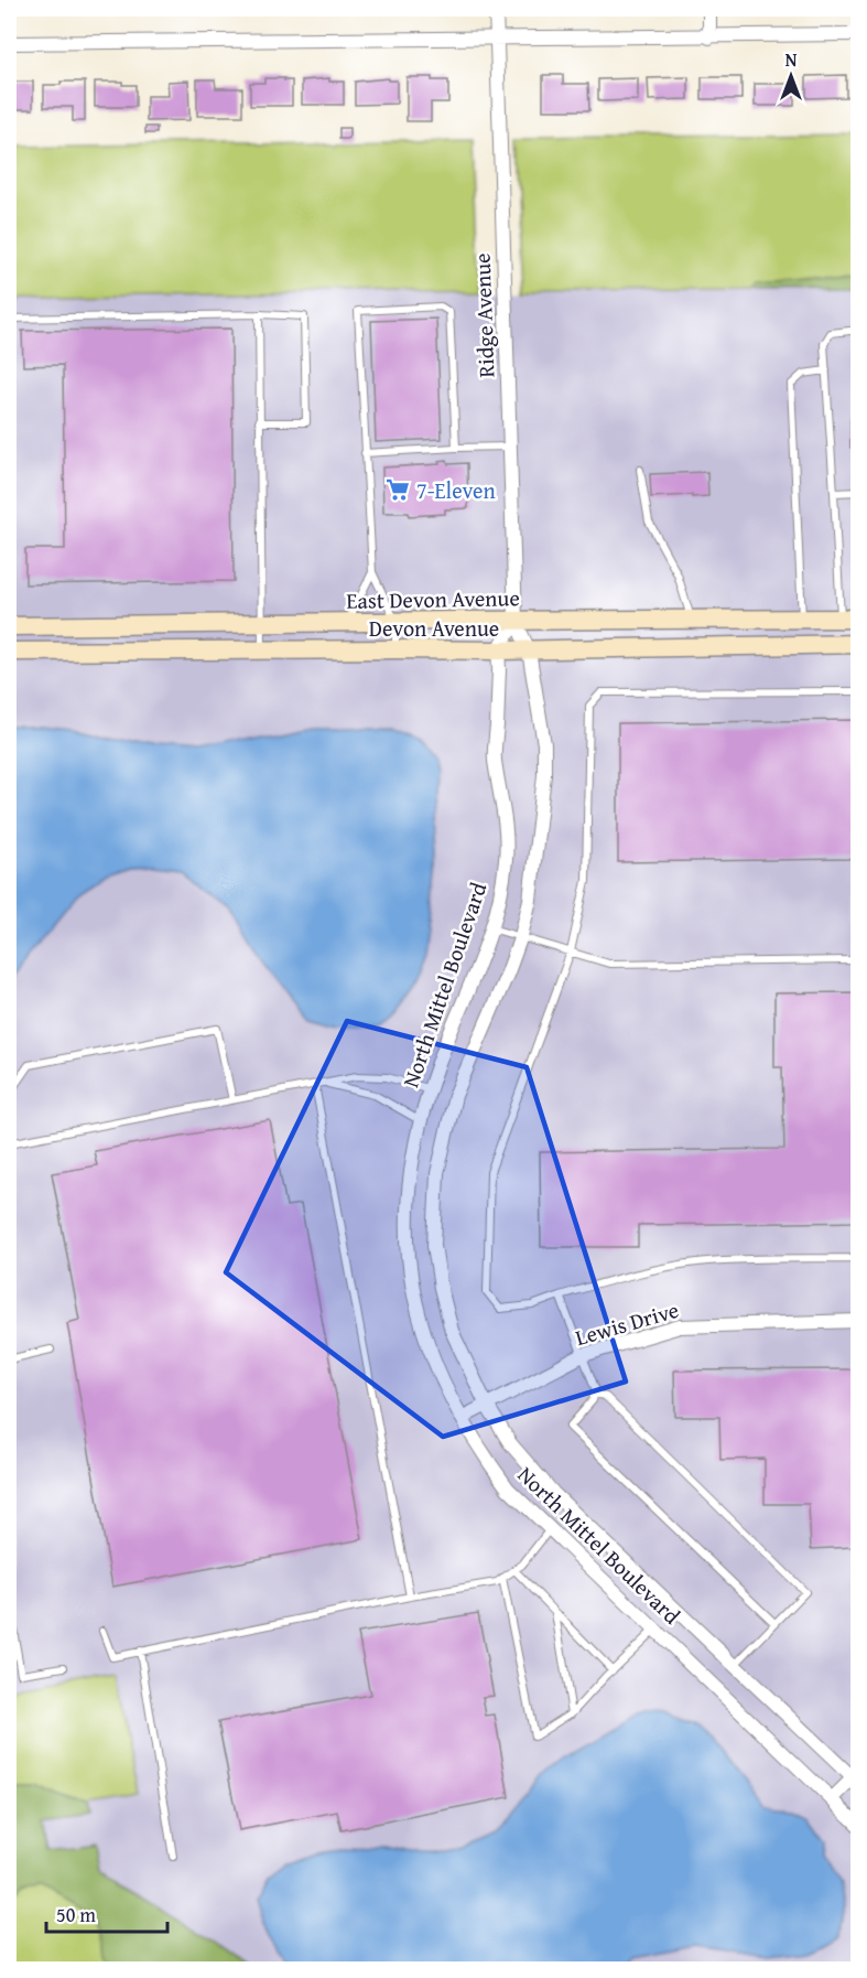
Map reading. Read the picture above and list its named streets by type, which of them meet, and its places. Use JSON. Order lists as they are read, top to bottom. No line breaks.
{"streets":{"main road":["East Devon Avenue","Devon Avenue"],"street":["Ridge Avenue","North Mittel Boulevard","Lewis Drive"]},"crossings":[["Ridge Avenue","East Devon Avenue"],["Ridge Avenue","North Mittel Boulevard"],["East Devon Avenue","North Mittel Boulevard"],["Devon Avenue","North Mittel Boulevard"],["North Mittel Boulevard","Lewis Drive"]],"places":{"supermarket":["7-Eleven"]},"scale_bar":"50 m","north":"top"}
